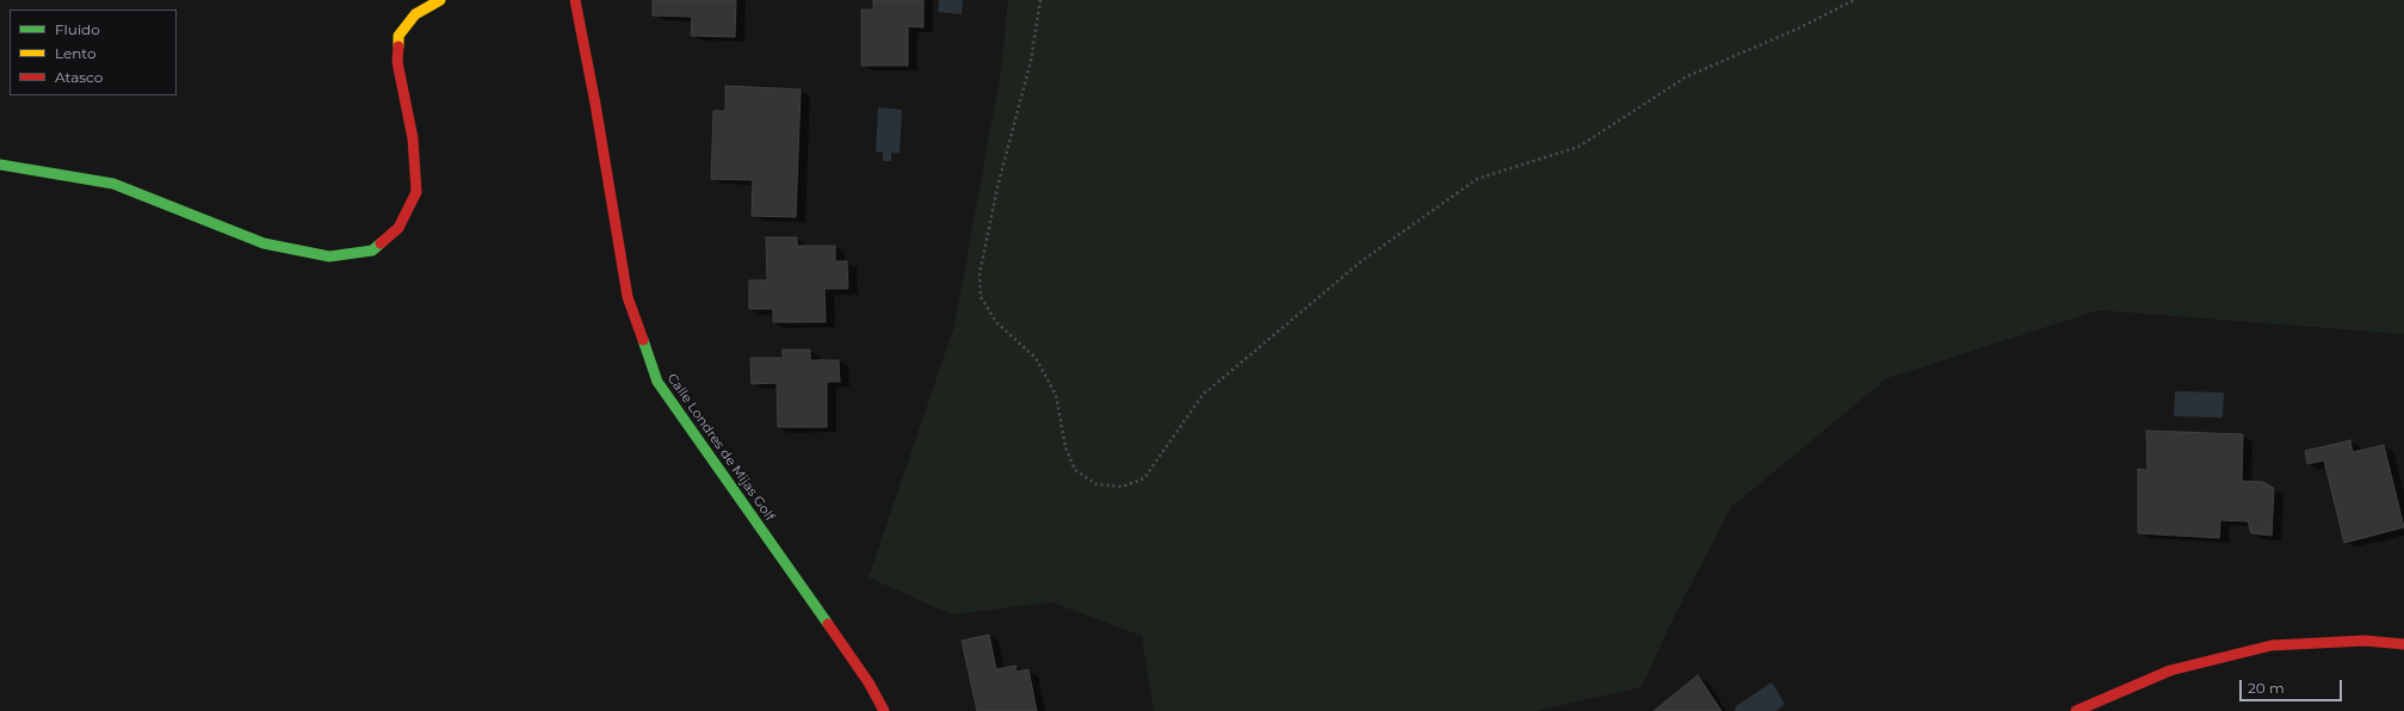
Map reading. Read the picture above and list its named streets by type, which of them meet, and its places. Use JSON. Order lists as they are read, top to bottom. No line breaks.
{"streets":{"street":["Calle Londres de Mijas Golf"]},"legend":["Fluido","Lento","Atasco"],"scale_bar":"20 m"}
